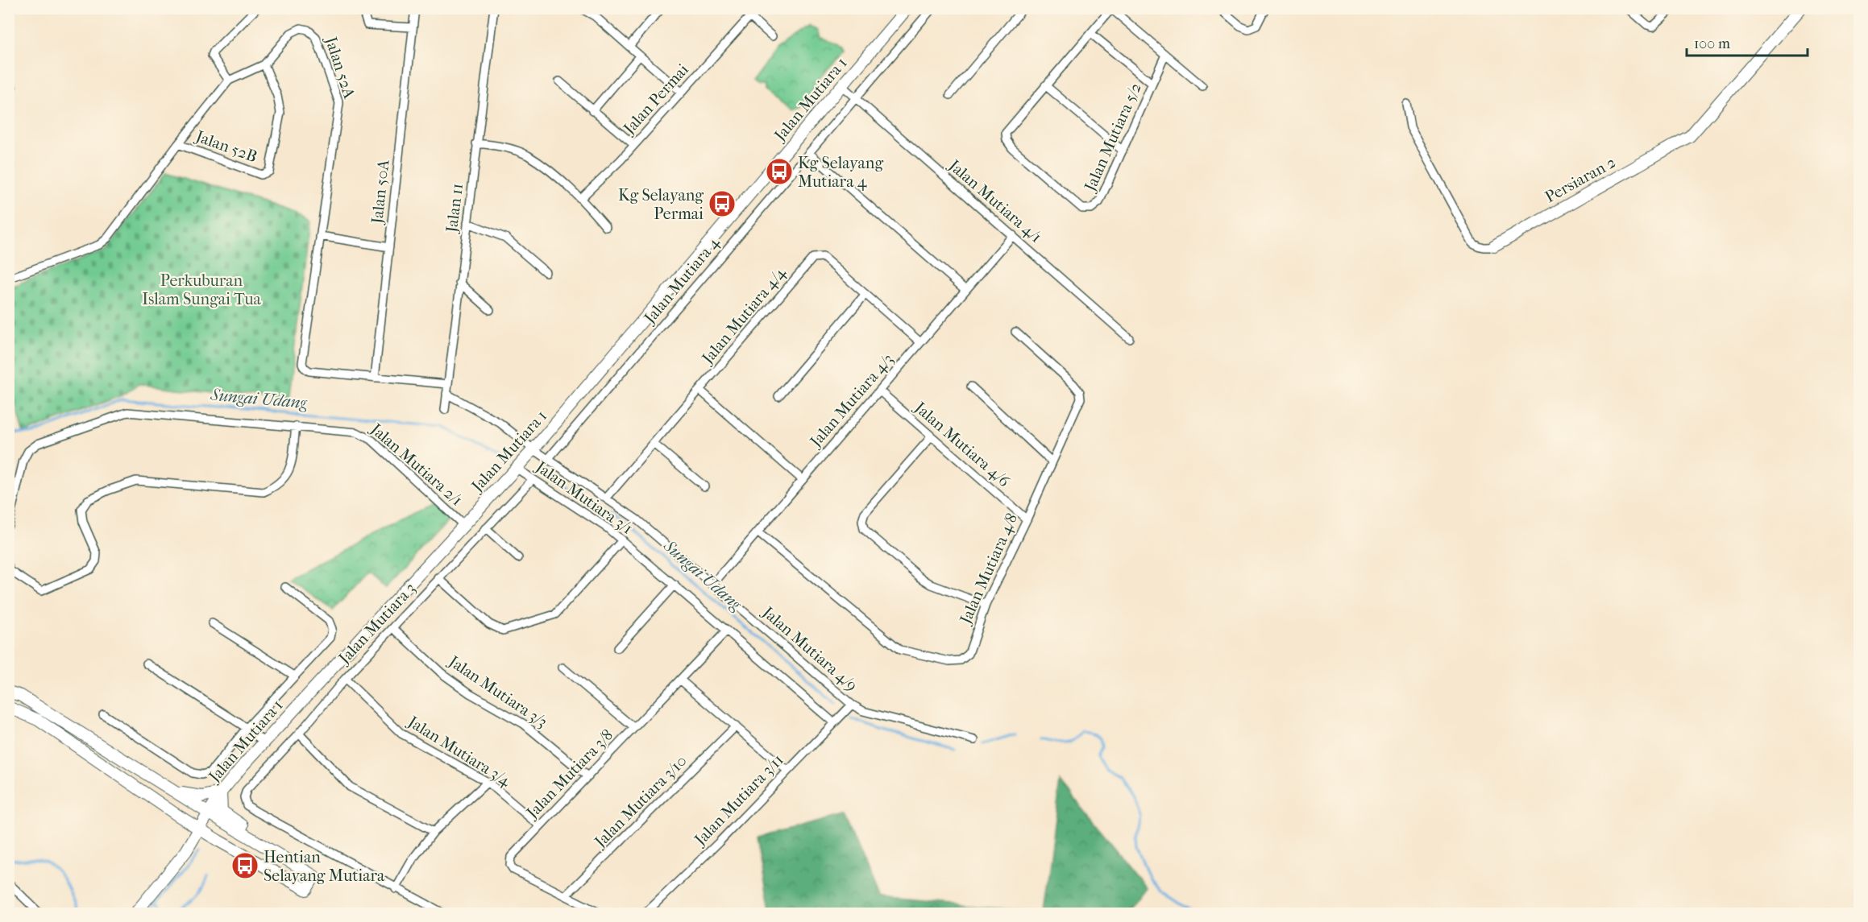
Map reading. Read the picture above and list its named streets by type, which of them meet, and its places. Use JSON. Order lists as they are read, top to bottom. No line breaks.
{"streets":{"street":["Jalan 52A","Jalan Permai","Jalan Mutiara 1","Jalan Mutiara 5/2","Jalan 52B","Persiaran 2","Jalan 50A","Jalan Mutiara 4/1","Jalan 11","Jalan Mutiara 4","Jalan Mutiara 4/4","Jalan Mutiara 4/3","Jalan Mutiara 4/6","Jalan Mutiara 2/1","Jalan Mutiara 3/1","Jalan Mutiara 4/8","Jalan Mutiara 3","Jalan Mutiara 4/9","Jalan Mutiara 3/3","Jalan Mutiara 3/4","Jalan Mutiara 3/8","Jalan Mutiara 3/11","Jalan Mutiara 3/10"]},"crossings":[["Jalan 52A","Jalan 52B"],["Jalan 52A","Jalan 50A"],["Jalan Mutiara 1","Jalan Mutiara 4/1"],["Jalan Mutiara 1","Jalan Mutiara 2/1"],["Jalan Mutiara 1","Jalan Mutiara 3/1"],["Jalan Mutiara 1","Jalan Mutiara 4/9"],["Jalan Mutiara 4/1","Jalan Mutiara 4"],["Jalan Mutiara 4/1","Jalan Mutiara 4/3"],["Jalan 11","Jalan Mutiara 4/9"],["Jalan Mutiara 4","Jalan Mutiara 4/9"],["Jalan Mutiara 4/4","Jalan Mutiara 4/3"],["Jalan Mutiara 4/4","Jalan Mutiara 4/9"],["Jalan Mutiara 4/3","Jalan Mutiara 4/6"],["Jalan Mutiara 4/3","Jalan Mutiara 4/8"],["Jalan Mutiara 4/3","Jalan Mutiara 4/9"],["Jalan Mutiara 4/6","Jalan Mutiara 4/8"],["Jalan Mutiara 3/1","Jalan Mutiara 3"],["Jalan Mutiara 3/1","Jalan Mutiara 3/8"],["Jalan Mutiara 3/1","Jalan Mutiara 3/11"],["Jalan Mutiara 3","Jalan Mutiara 3/3"],["Jalan Mutiara 3","Jalan Mutiara 3/4"],["Jalan Mutiara 4/9","Jalan Mutiara 3/11"],["Jalan Mutiara 3/3","Jalan Mutiara 3/8"],["Jalan Mutiara 3/4","Jalan Mutiara 3/8"],["Jalan Mutiara 3/8","Jalan Mutiara 3/10"]],"water":["Sungai Udang"],"parks":["Perkuburan Islam Sungai Tua"],"places":{"bus stop":["Kg Selayang Mutiara 4","Kg Selayang Permai","Hentian Selayang Mutiara"]},"scale_bar":"100 m"}
